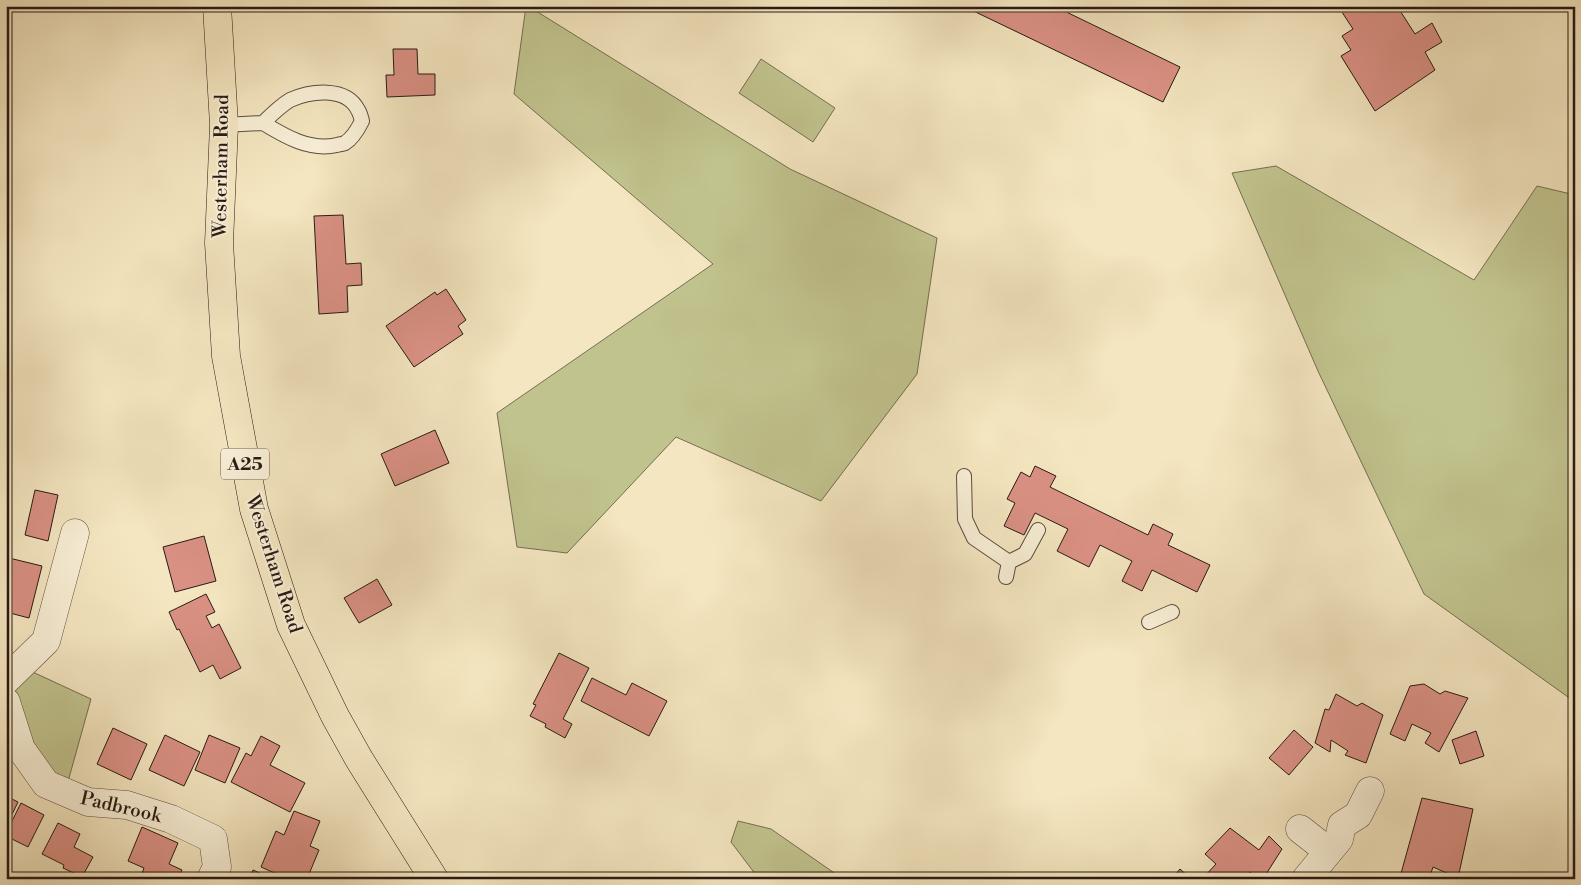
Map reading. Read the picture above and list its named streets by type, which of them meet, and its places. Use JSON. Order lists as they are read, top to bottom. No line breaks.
{"streets":{"main road":["Westerham Road","A25"],"street":["Padbrook"]}}
